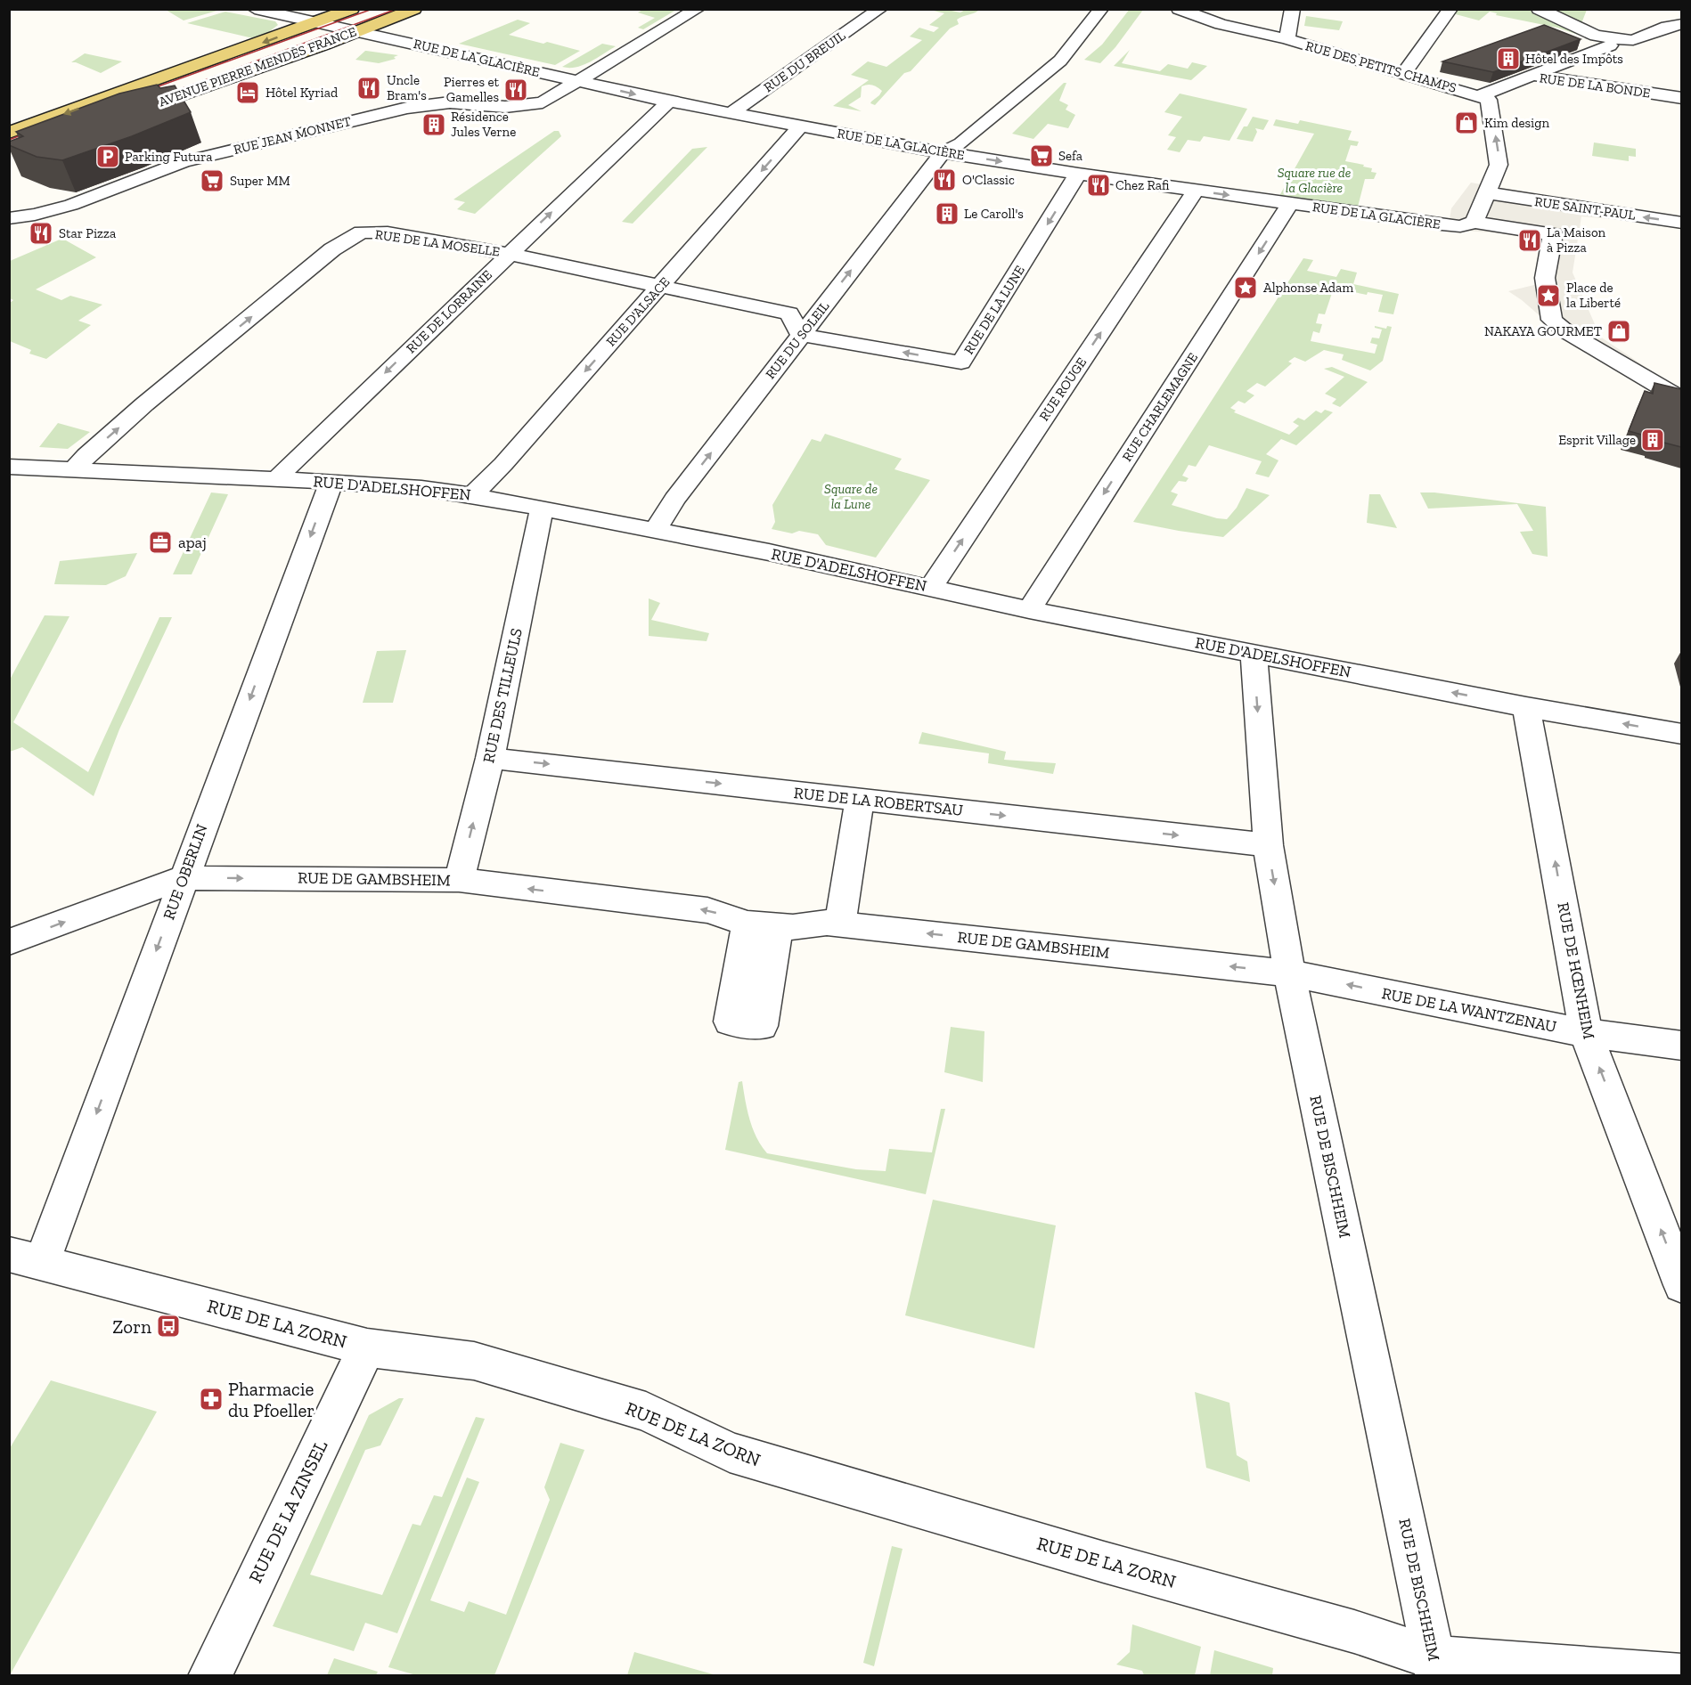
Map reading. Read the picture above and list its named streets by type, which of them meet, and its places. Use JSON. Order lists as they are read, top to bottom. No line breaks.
{"streets":{"main road":["AVENUE PIERRE MENDÈS FRANCE"],"street":["RUE DE LA GLACIÈRE","RUE DU BREUIL","RUE DES PETITS CHAMPS","RUE DE LA BONDE","RUE JEAN MONNET","RUE SAINT-PAUL","RUE DE LA MOSELLE","RUE DE LA LUNE","RUE DE LORRAINE","RUE D'ALSACE","RUE DU SOLEIL","RUE ROUGE","RUE CHARLEMAGNE","RUE D'ADELSHOFFEN","RUE DES TILLEULS","RUE DE LA ROBERTSAU","RUE OBERLIN","RUE DE GAMBSHEIM","RUE DE HŒNHEIM","RUE DE LA WANTZENAU","RUE DE BISCHHEIM","RUE DE LA ZORN","RUE DE LA ZINSEL"]},"crossings":[["RUE DE LA GLACIÈRE","RUE DU BREUIL"],["RUE DE LA GLACIÈRE","AVENUE PIERRE MENDÈS FRANCE"],["RUE DE LA GLACIÈRE","RUE JEAN MONNET"],["RUE DE LA GLACIÈRE","RUE DE LA LUNE"],["RUE DE LA GLACIÈRE","RUE DE LORRAINE"],["RUE DE LA GLACIÈRE","RUE D'ALSACE"],["RUE DE LA GLACIÈRE","RUE DU SOLEIL"],["RUE DE LA GLACIÈRE","RUE ROUGE"],["RUE DE LA GLACIÈRE","RUE CHARLEMAGNE"],["RUE DES PETITS CHAMPS","RUE DE LA BONDE"],["RUE DE LA MOSELLE","RUE DE LA LUNE"],["RUE DE LA MOSELLE","RUE DE LORRAINE"],["RUE DE LA MOSELLE","RUE D'ALSACE"],["RUE DE LA MOSELLE","RUE DU SOLEIL"],["RUE DE LA MOSELLE","RUE D'ADELSHOFFEN"],["RUE DE LA LUNE","RUE DU SOLEIL"],["RUE DE LORRAINE","RUE D'ADELSHOFFEN"],["RUE D'ALSACE","RUE D'ADELSHOFFEN"],["RUE DU SOLEIL","RUE D'ADELSHOFFEN"],["RUE ROUGE","RUE D'ADELSHOFFEN"],["RUE CHARLEMAGNE","RUE D'ADELSHOFFEN"],["RUE D'ADELSHOFFEN","RUE DES TILLEULS"],["RUE D'ADELSHOFFEN","RUE OBERLIN"],["RUE D'ADELSHOFFEN","RUE DE HŒNHEIM"],["RUE D'ADELSHOFFEN","RUE DE BISCHHEIM"],["RUE DES TILLEULS","RUE DE LA ROBERTSAU"],["RUE DES TILLEULS","RUE DE GAMBSHEIM"],["RUE DE LA ROBERTSAU","RUE DE BISCHHEIM"],["RUE OBERLIN","RUE DE GAMBSHEIM"],["RUE OBERLIN","RUE DE LA ZORN"],["RUE DE GAMBSHEIM","RUE DE LA WANTZENAU"],["RUE DE GAMBSHEIM","RUE DE BISCHHEIM"],["RUE DE HŒNHEIM","RUE DE LA WANTZENAU"],["RUE DE LA WANTZENAU","RUE DE BISCHHEIM"],["RUE DE BISCHHEIM","RUE DE LA ZORN"],["RUE DE LA ZORN","RUE DE LA ZINSEL"]],"one_way":["RUE DE LA MOSELLE","RUE DE LA LUNE","RUE D'ALSACE","RUE DU SOLEIL","RUE ROUGE","RUE CHARLEMAGNE","RUE DE LA ROBERTSAU","RUE OBERLIN","RUE DE HŒNHEIM","RUE DE LA WANTZENAU"],"parks":["Square rue de la Glacière","Square de la Lune"],"places":{"building":["Hôtel des Impôts","Résidence Jules Verne","Le Caroll's","Esprit Village"],"restaurant":["Uncle Bram's","Pierres et Gamelles","O'Classic","Chez Rafi","Star Pizza","La Maison à Pizza"],"hotel":["Hôtel Kyriad"],"shop":["Kim design","NAKAYA GOURMET"],"supermarket":["Sefa","Super MM"],"parking":["Parking Futura"],"place":["Alphonse Adam","Place de la Liberté"],"office":["apaj"],"bus stop":["Zorn"],"pharmacy":["Pharmacie du Pfoeller"]}}
